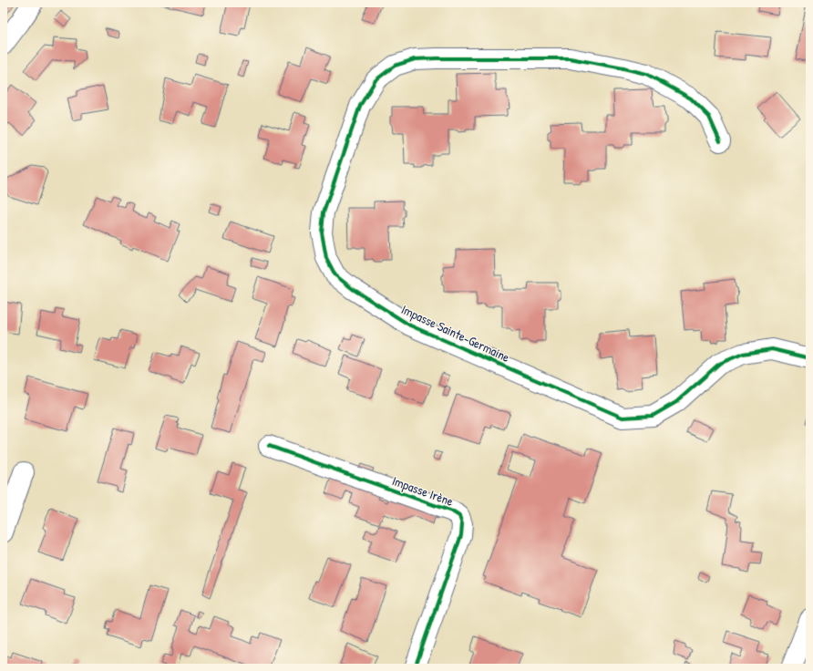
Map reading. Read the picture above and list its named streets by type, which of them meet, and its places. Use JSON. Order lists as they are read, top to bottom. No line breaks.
{"streets":{"street":["Impasse Sainte-Germaine","Impasse Irène"]}}
